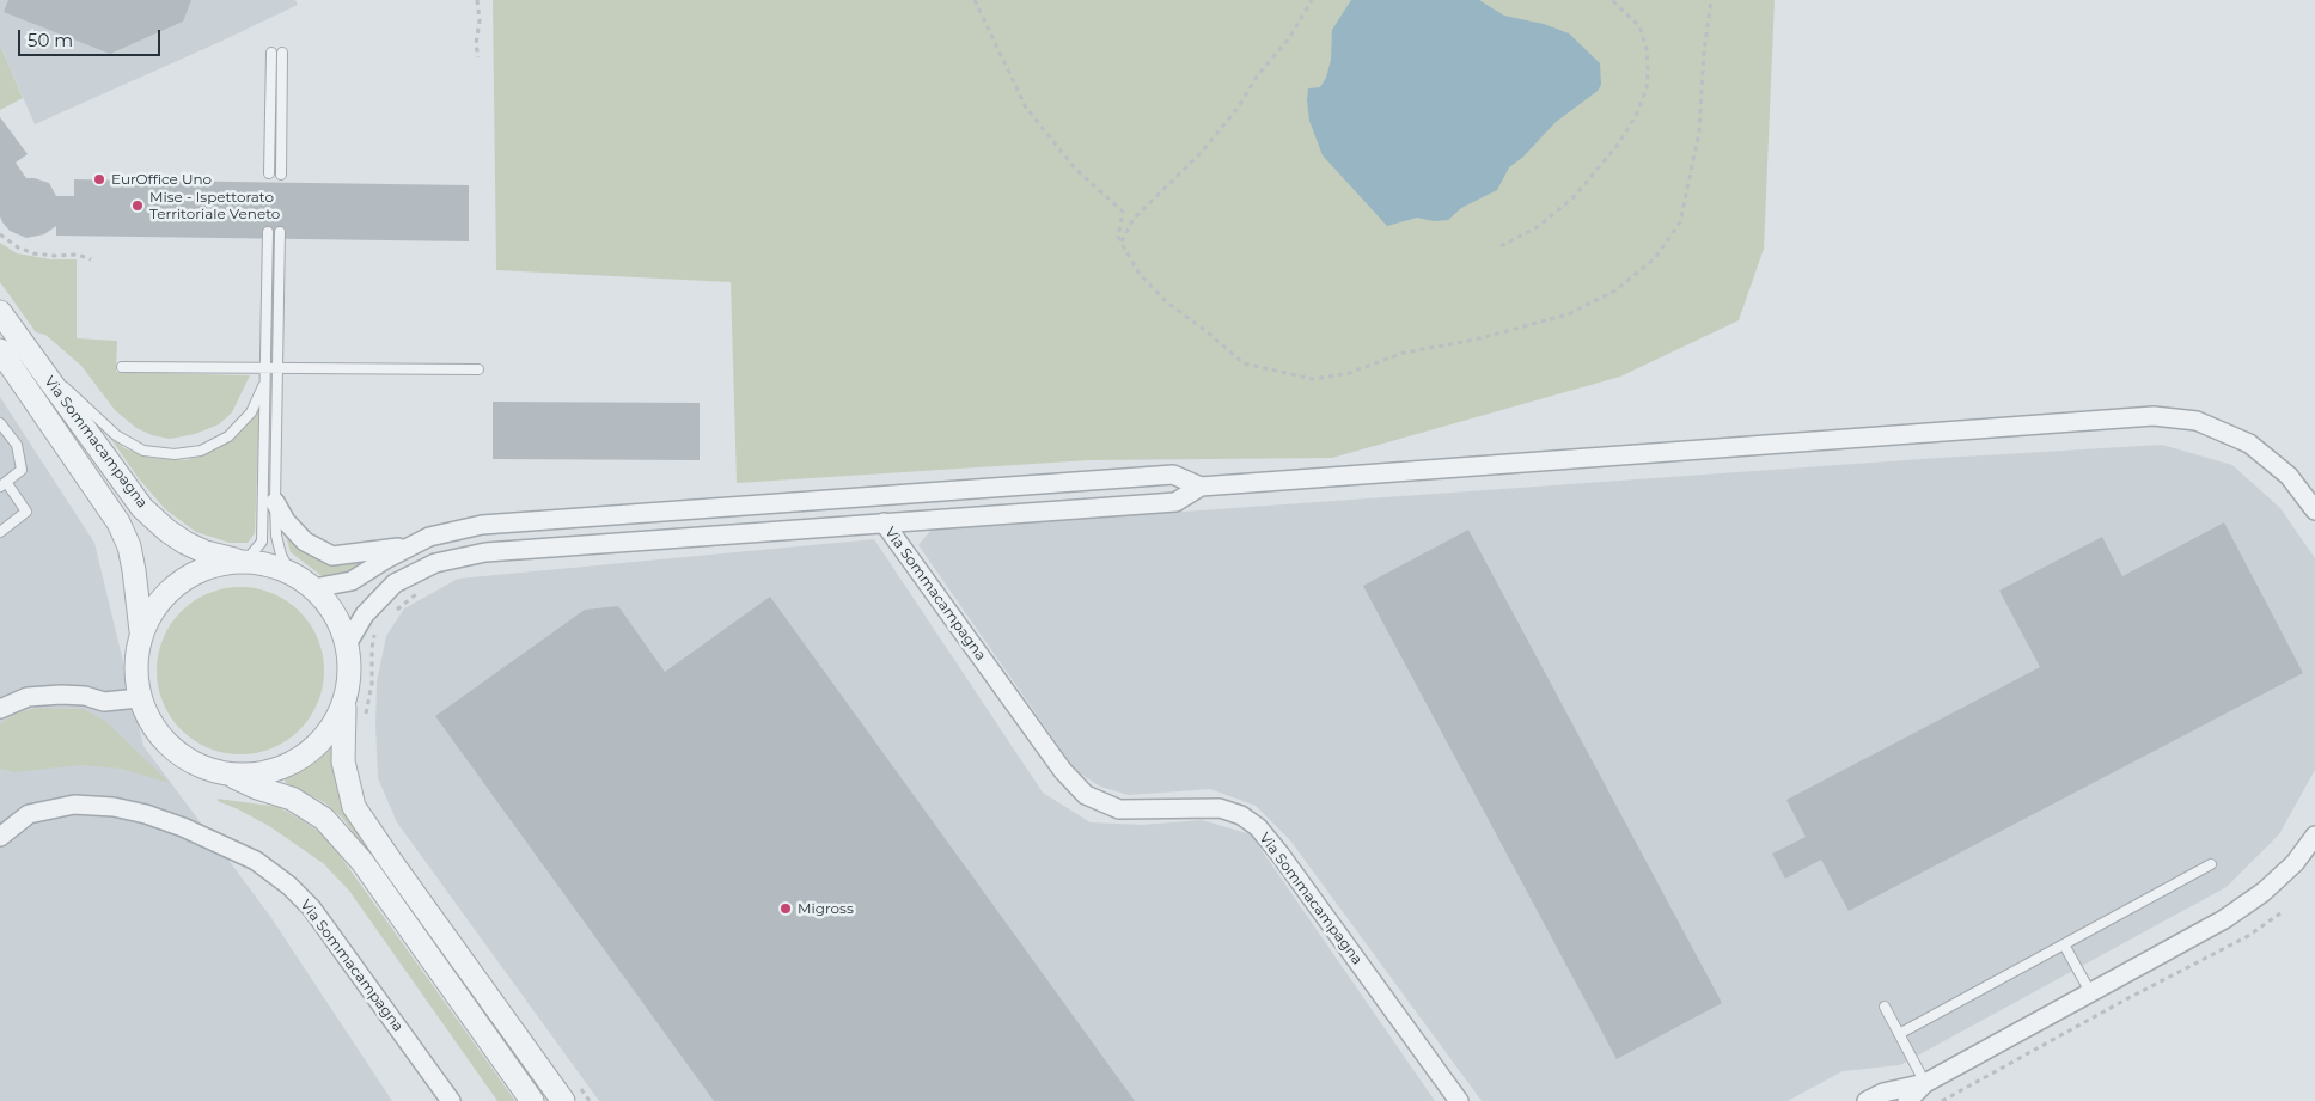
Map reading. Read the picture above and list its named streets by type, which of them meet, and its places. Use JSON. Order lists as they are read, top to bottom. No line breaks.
{"streets":{"street":["Via Sommacampagna"]},"places":["EurOffice Uno","Mise - Ispettorato Territoriale Veneto","Migross"],"scale_bar":"50 m"}
